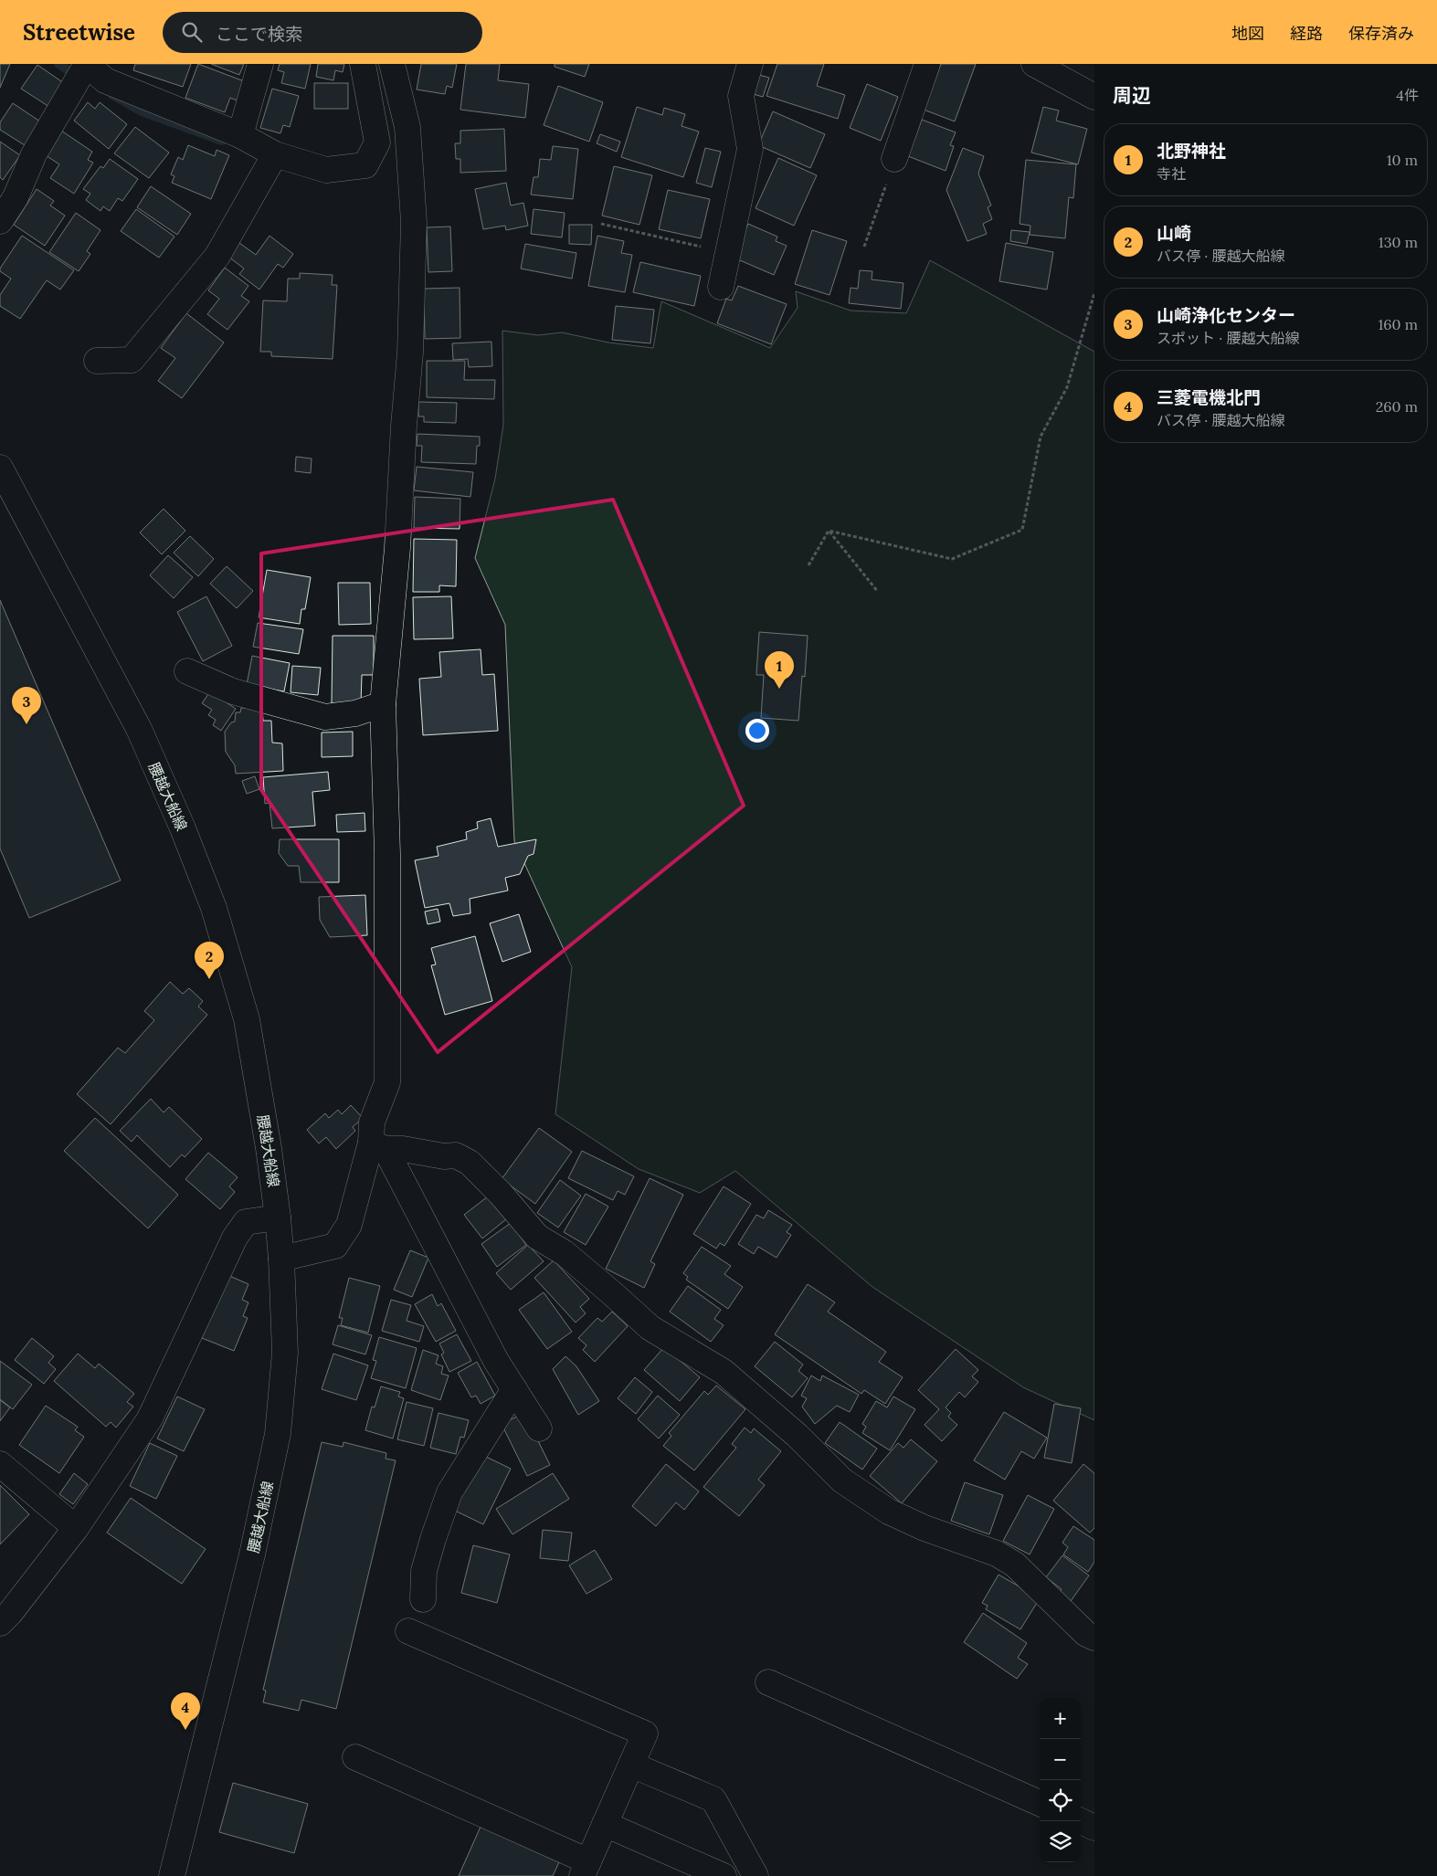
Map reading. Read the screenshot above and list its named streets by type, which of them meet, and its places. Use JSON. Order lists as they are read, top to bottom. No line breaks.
{"streets":{"street":["腰越大船線"]},"page":{"header":"Streetwise","search":"ここで検索","nav":["地図","経路","保存済み"],"heading":["周辺","4件"],"list":[{"mark":"1","name":"北野神社","note":"寺社","value":"10 m"},{"mark":"2","name":"山崎","note":"バス停 · 腰越大船線","value":"130 m"},{"mark":"3","name":"山崎浄化センター","note":"スポット · 腰越大船線","value":"160 m"},{"mark":"4","name":"三菱電機北門","note":"バス停 · 腰越大船線","value":"260 m"}],"pins":["1","3","2","4"],"map_buttons":["+","−"]}}
